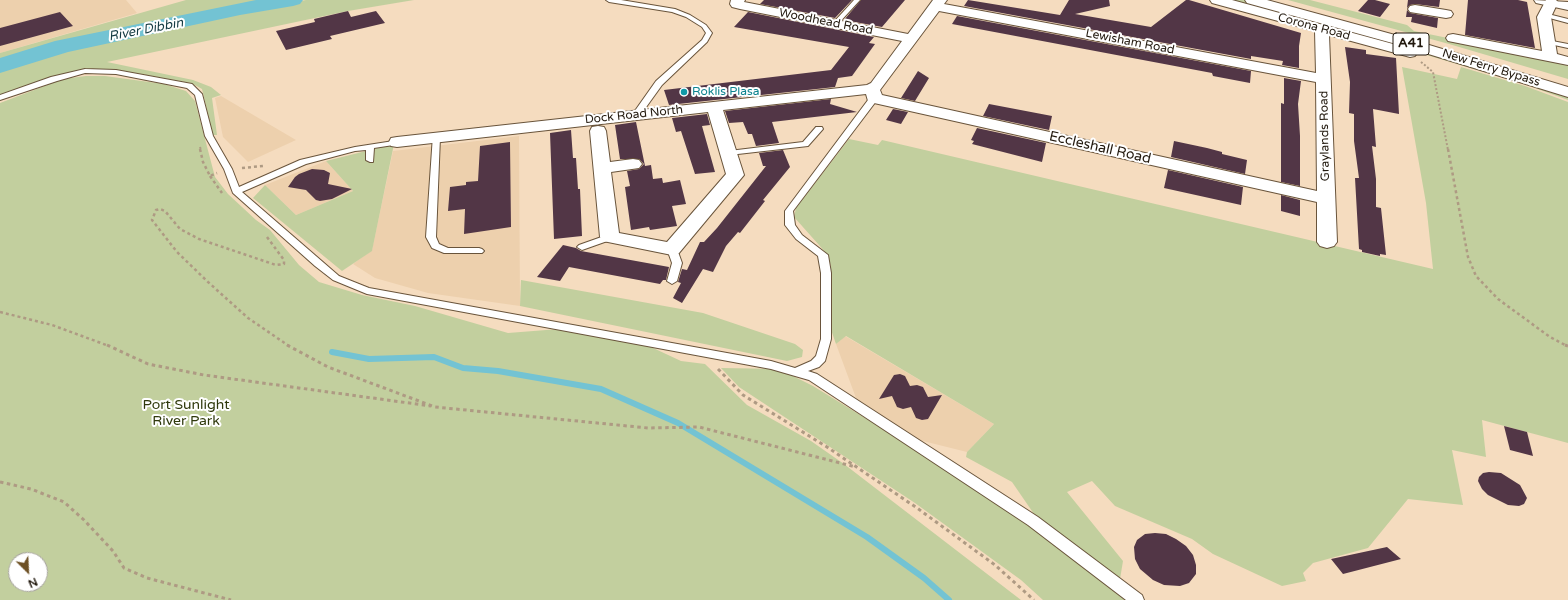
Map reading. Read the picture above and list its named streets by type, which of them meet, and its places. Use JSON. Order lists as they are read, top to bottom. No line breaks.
{"streets":{"main road":["A41","New Ferry Bypass"],"street":["Woodhead Road","Corona Road","Lewisham Road","Dock Road North","Graylands Road","Eccleshall Road"]},"crossings":[["Corona Road","Graylands Road"],["Lewisham Road","Graylands Road"],["Dock Road North","Eccleshall Road"],["Graylands Road","Eccleshall Road"]],"water":["River Dibbin"],"parks":["Port Sunlight River Park"],"places":["Roklis Plasa"],"north":"bottom right"}
